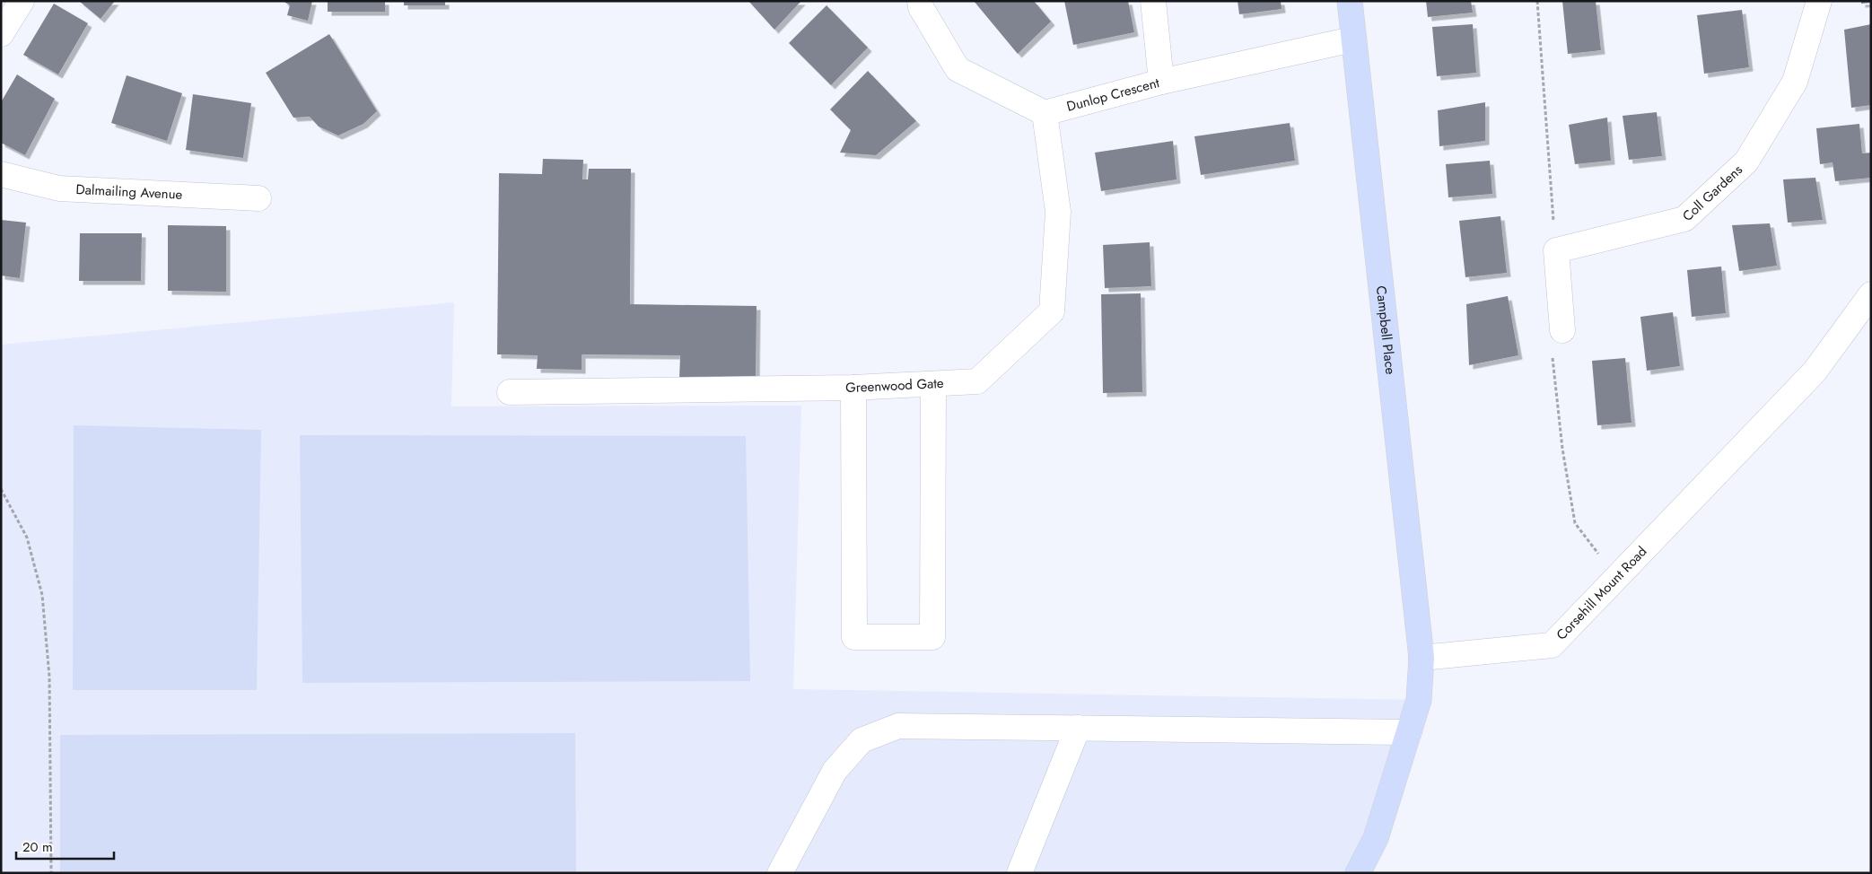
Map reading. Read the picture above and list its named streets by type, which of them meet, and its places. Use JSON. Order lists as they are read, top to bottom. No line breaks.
{"streets":{"main road":["Campbell Place"],"street":["Dunlop Crescent","Coll Gardens","Dalmailing Avenue","Greenwood Gate","Corsehill Mount Road"]},"crossings":[["Dunlop Crescent","Campbell Place"],["Dunlop Crescent","Greenwood Gate"],["Campbell Place","Corsehill Mount Road"]],"scale_bar":"20 m"}
